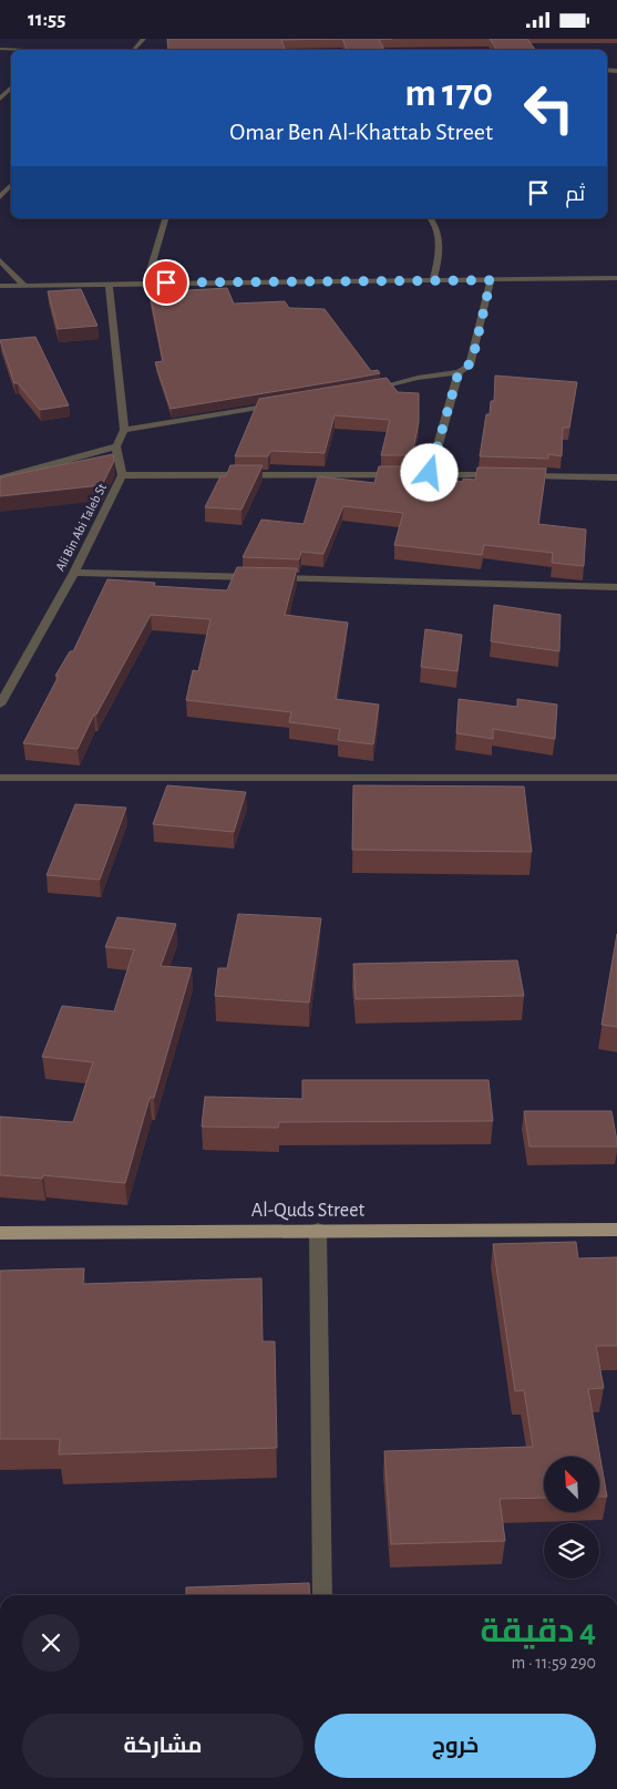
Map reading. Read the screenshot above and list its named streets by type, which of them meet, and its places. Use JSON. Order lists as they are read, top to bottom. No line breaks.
{"streets":{"main road":["Al-Quds Street"],"street":["Ali Bin Abi Taleb St"]},"north":"top left","page":{"status":"11:55","turn":["170 m","Omar Ben Al-Khattab Street"],"then":"ثم","heading":["4 دقيقة","290 m · 11:59"],"buttons":["خروج","مشاركة"]}}
